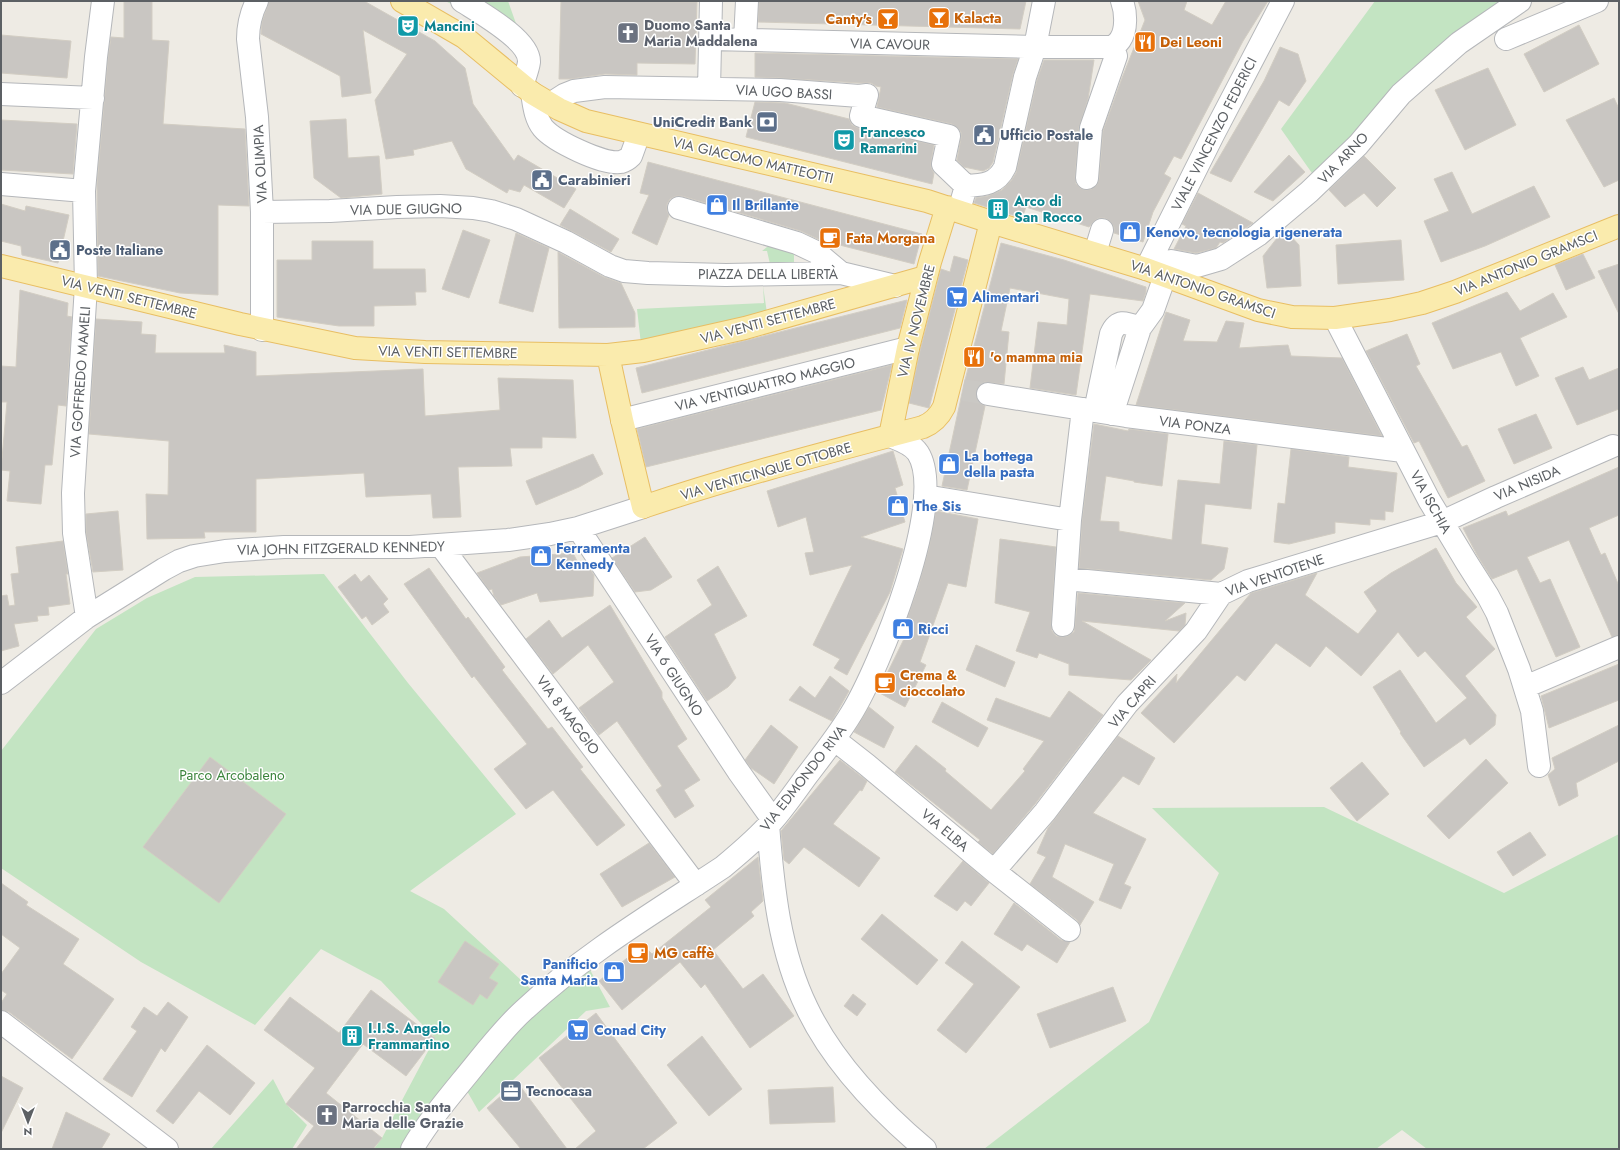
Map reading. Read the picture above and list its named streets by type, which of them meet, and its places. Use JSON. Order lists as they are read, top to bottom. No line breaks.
{"streets":{"main road":["VIA GIACOMO MATTEOTTI","VIA ANTONIO GRAMSCI","PIAZZA DELLA LIBERTÀ","VIA VENTI SETTEMBRE","VIA IV NOVEMBRE","VIA VENTICINQUE OTTOBRE"],"street":["VIA CAVOUR","VIA UGO BASSI","VIALE VINCENZO FEDERICI","VIA ARNO","VIA OLIMPIA","VIA DUE GIUGNO","VIA GOFFREDO MAMELI","VIA VENTIQUATTRO MAGGIO","VIA PONZA","VIA NISIDA","VIA ISCHIA","VIA JOHN FITZGERALD KENNEDY","VIA VENTOTENE","VIA 6 GIUGNO","VIA CAPRI","VIA 8 MAGGIO","VIA EDMONDO RIVA","VIA ELBA"]},"crossings":[["VIA UGO BASSI","VIA GIACOMO MATTEOTTI"],["VIALE VINCENZO FEDERICI","VIA ARNO"],["VIALE VINCENZO FEDERICI","VIA ANTONIO GRAMSCI"],["VIALE VINCENZO FEDERICI","VIA PONZA"],["VIA ARNO","VIA ANTONIO GRAMSCI"],["VIA GIACOMO MATTEOTTI","VIA ANTONIO GRAMSCI"],["VIA GIACOMO MATTEOTTI","VIA IV NOVEMBRE"],["VIA OLIMPIA","VIA DUE GIUGNO"],["VIA OLIMPIA","VIA VENTI SETTEMBRE"],["VIA DUE GIUGNO","PIAZZA DELLA LIBERTÀ"],["VIA ANTONIO GRAMSCI","VIA IV NOVEMBRE"],["VIA ANTONIO GRAMSCI","VIA VENTICINQUE OTTOBRE"],["VIA ANTONIO GRAMSCI","VIA ISCHIA"],["PIAZZA DELLA LIBERTÀ","VIA VENTI SETTEMBRE"],["PIAZZA DELLA LIBERTÀ","VIA IV NOVEMBRE"],["VIA VENTI SETTEMBRE","VIA GOFFREDO MAMELI"],["VIA IV NOVEMBRE","VIA VENTIQUATTRO MAGGIO"],["VIA IV NOVEMBRE","VIA VENTICINQUE OTTOBRE"],["VIA IV NOVEMBRE","VIA EDMONDO RIVA"],["VIA GOFFREDO MAMELI","VIA JOHN FITZGERALD KENNEDY"],["VIA PONZA","VIA ISCHIA"],["VIA VENTICINQUE OTTOBRE","VIA JOHN FITZGERALD KENNEDY"],["VIA VENTICINQUE OTTOBRE","VIA EDMONDO RIVA"],["VIA NISIDA","VIA ISCHIA"],["VIA NISIDA","VIA VENTOTENE"],["VIA ISCHIA","VIA VENTOTENE"],["VIA JOHN FITZGERALD KENNEDY","VIA 6 GIUGNO"],["VIA JOHN FITZGERALD KENNEDY","VIA 8 MAGGIO"],["VIA VENTOTENE","VIA CAPRI"],["VIA 6 GIUGNO","VIA EDMONDO RIVA"],["VIA CAPRI","VIA ELBA"],["VIA 8 MAGGIO","VIA EDMONDO RIVA"],["VIA EDMONDO RIVA","VIA ELBA"]],"parks":["Parco Arcobaleno"],"places":{"bar":["Kalacta","Canty's"],"theatre":["Mancini","Francesco Ramarini"],"church":["Duomo Santa Maria Maddalena","Parrocchia Santa Maria delle Grazie"],"restaurant":["Dei Leoni","'o mamma mia"],"bank":["UniCredit Bank"],"public building":["Ufficio Postale","Carabinieri","Poste Italiane"],"shop":["Il Brillante","Kenovo, tecnologia rigenerata","La bottega della pasta","The Sis","Ferramenta Kennedy","Ricci","Panificio Santa Maria"],"building":["Arco di San Rocco","I.I.S. Angelo Frammartino"],"cafe":["Fata Morgana","Crema & cioccolato","MG caffè"],"supermarket":["Alimentari","Conad City"],"office":["Tecnocasa"]},"north":"bottom"}
